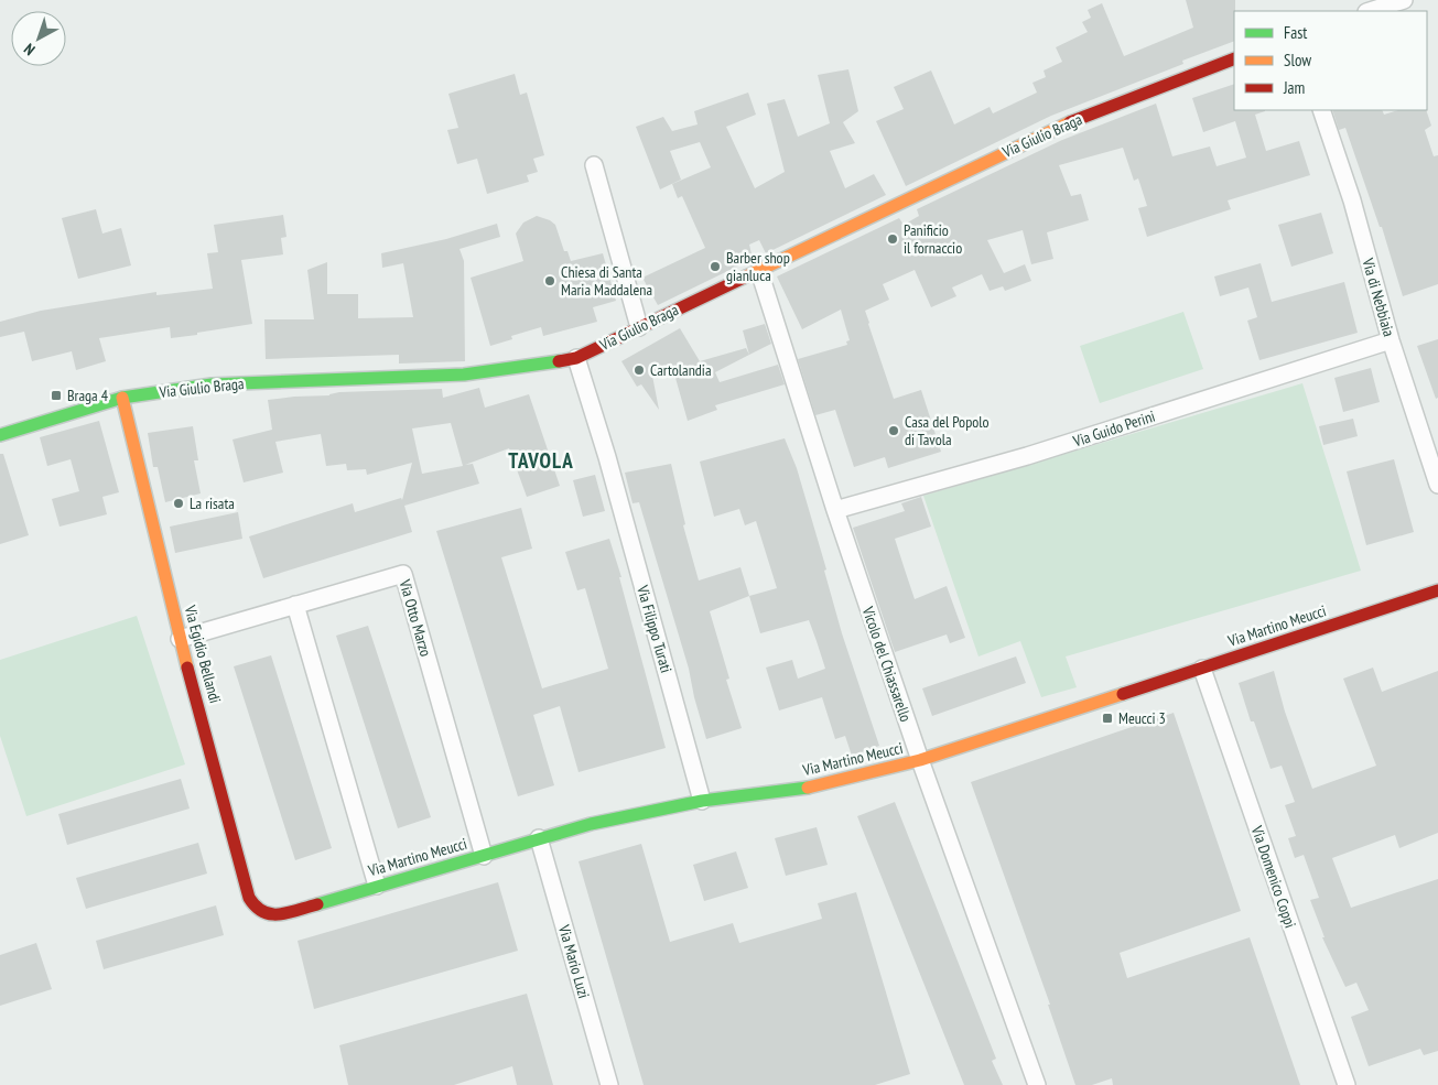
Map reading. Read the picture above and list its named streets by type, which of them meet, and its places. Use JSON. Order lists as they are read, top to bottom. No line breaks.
{"streets":{"street":["Via Giulio Braga","Via di Nebbiaia","Via Guido Perini","Via Otto Marzo","Via Martino Meucci","Via Filippo Turati","Via Egidio Bellandi","Vicolo del Chiassarello","Via Domenico Coppi","Via Mario Luzi"]},"crossings":[["Via Giulio Braga","Via Filippo Turati"],["Via Giulio Braga","Via Egidio Bellandi"],["Via Giulio Braga","Vicolo del Chiassarello"],["Via di Nebbiaia","Via Guido Perini"],["Via Guido Perini","Vicolo del Chiassarello"],["Via Otto Marzo","Via Martino Meucci"],["Via Otto Marzo","Via Egidio Bellandi"],["Via Martino Meucci","Via Filippo Turati"],["Via Martino Meucci","Via Egidio Bellandi"],["Via Martino Meucci","Vicolo del Chiassarello"],["Via Martino Meucci","Via Domenico Coppi"],["Via Martino Meucci","Via Mario Luzi"]],"districts":["TAVOLA"],"places":{"other":["Panificio il fornaccio","Barber shop gianluca","Chiesa di Santa Maria Maddalena","Cartolandia","Casa del Popolo di Tavola","La risata"],"transit":["Braga 4","Meucci 3"]},"legend":["Fast","Slow","Jam"],"north":"bottom left"}
